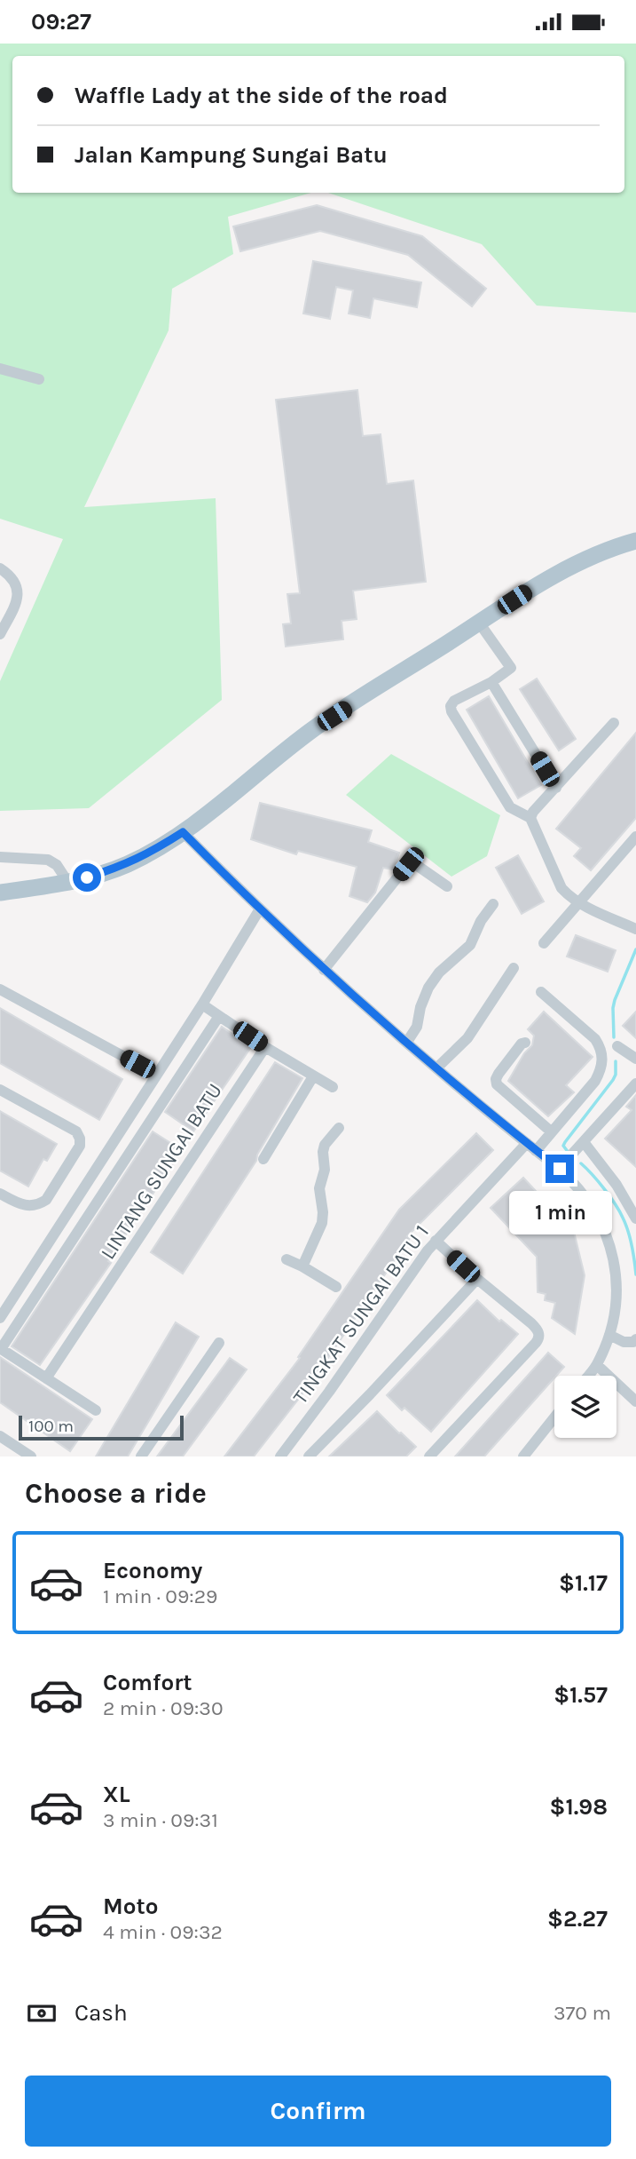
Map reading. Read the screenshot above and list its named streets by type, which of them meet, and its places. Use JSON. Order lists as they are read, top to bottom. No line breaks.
{"streets":{"street":["LINTANG SUNGAI BATU","TINGKAT SUNGAI BATU 1"]},"scale_bar":"100 m","page":{"status":"09:27","banner":["Waffle Lady at the side of the road","Jalan Kampung Sungai Batu"],"bubble":"1 min","scale":"100 m","heading":"Choose a ride","list":[{"name":"Economy","note":"1 min · 09:29","value":"$1.17"},{"name":"Comfort","note":"2 min · 09:30","value":"$1.57"},{"name":"XL","note":"3 min · 09:31","value":"$1.98"},{"name":"Moto","note":"4 min · 09:32","value":"$2.27"}],"pay":["Cash","370 m"],"buttons":"Confirm"}}
